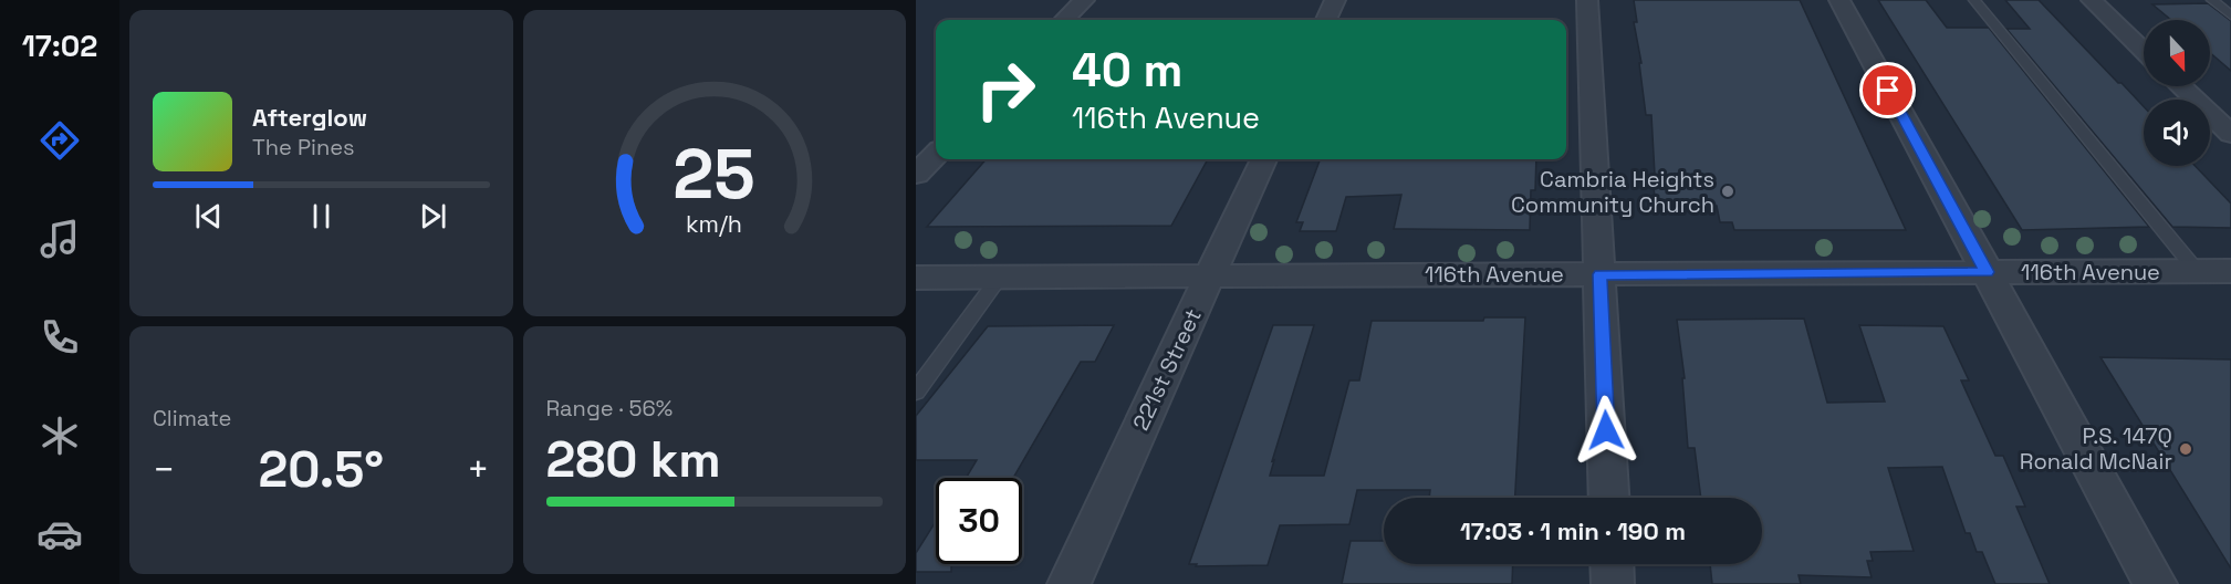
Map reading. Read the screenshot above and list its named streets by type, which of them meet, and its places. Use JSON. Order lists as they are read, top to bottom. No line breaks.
{"streets":{"street":["116th Avenue","221st Street"]},"crossings":[["116th Avenue","221st Street"]],"places":["Cambria Heights Community Church","P.S. 147Q Ronald McNair"],"north":"bottom","page":{"tabs":"17:02","turn":["40 m","116th Avenue"],"song":["Afterglow","The Pines"],"tile":["Climate",["Range · 56%","280 km"]],"heat":["−","20.5°","+"],"limit":"30","trip":"17:03 · 1 min · 190 m","gauge":["25","km/h"]}}
